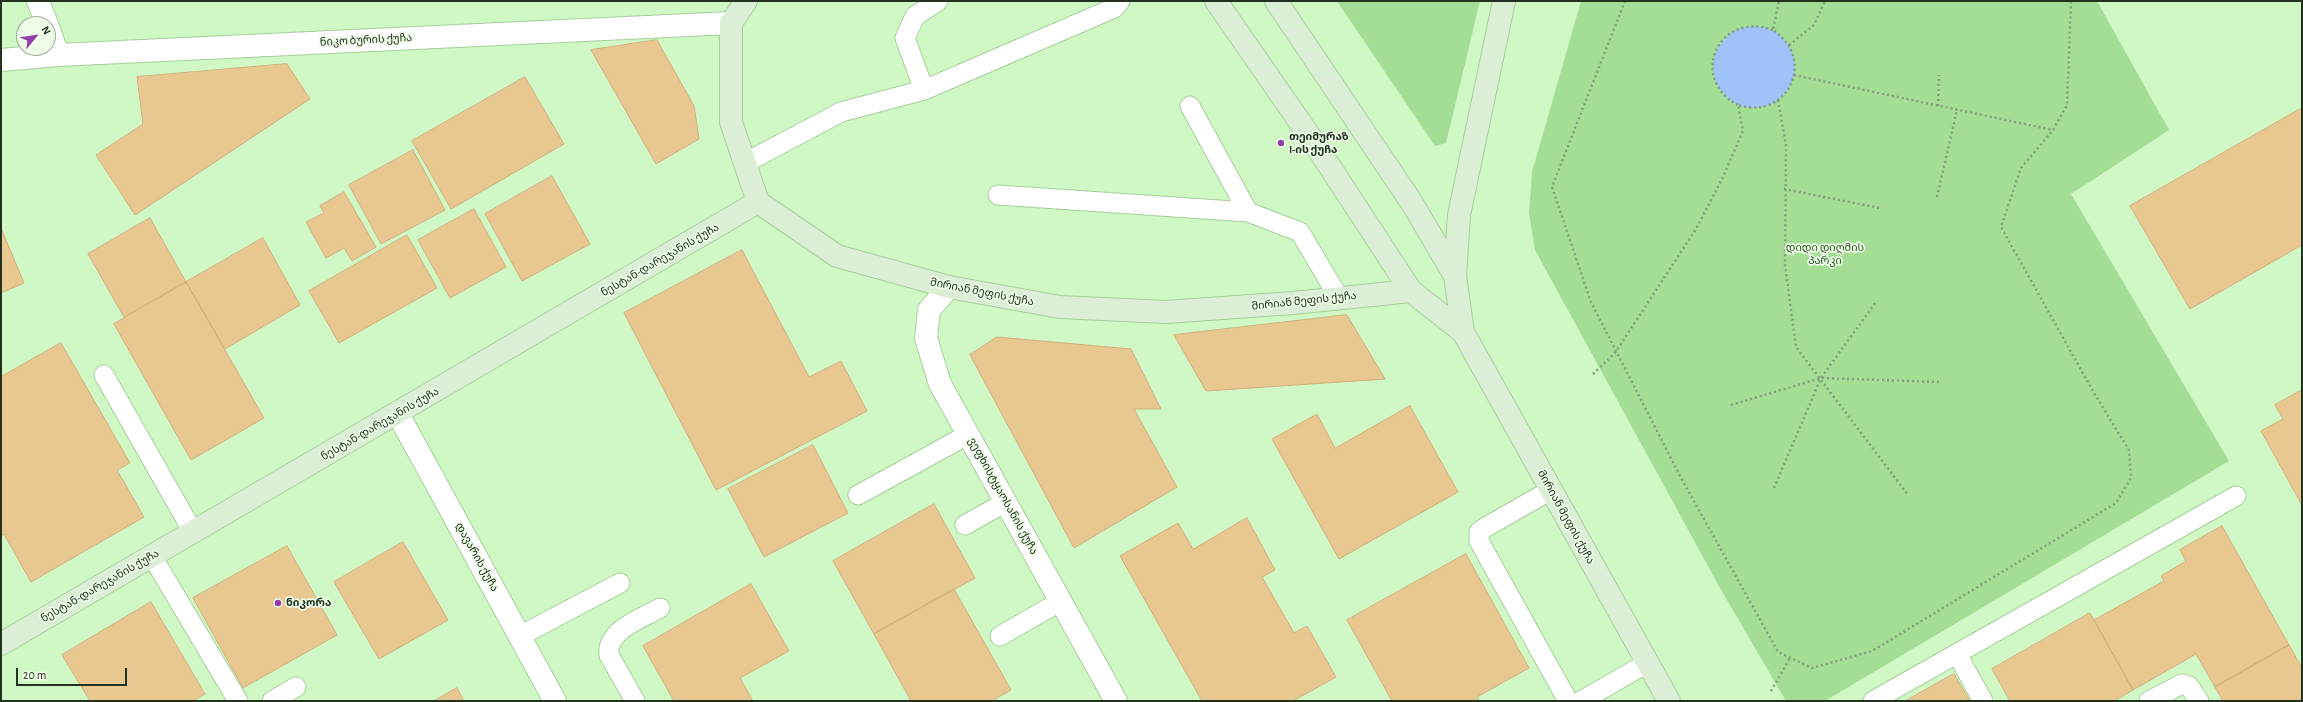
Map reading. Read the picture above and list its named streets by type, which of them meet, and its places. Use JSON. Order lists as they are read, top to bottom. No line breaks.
{"streets":{"street":["ნიკო ბურის ქუჩა","ნესტან-დარეჯანის ქუჩა","მირიან მეფის ქუჩა","ვეფხისტყაოსანის ქუჩა","დავარის ქუჩა"]},"crossings":[["ნესტან-დარეჯანის ქუჩა","მირიან მეფის ქუჩა"],["ნესტან-დარეჯანის ქუჩა","დავარის ქუჩა"],["მირიან მეფის ქუჩა","ვეფხისტყაოსანის ქუჩა"]],"parks":["დიდი დიღმის პარკი"],"places":["თეიმურაზ I-ის ქუჩა","ნიკორა"],"scale_bar":"20 m","north":"top right"}
